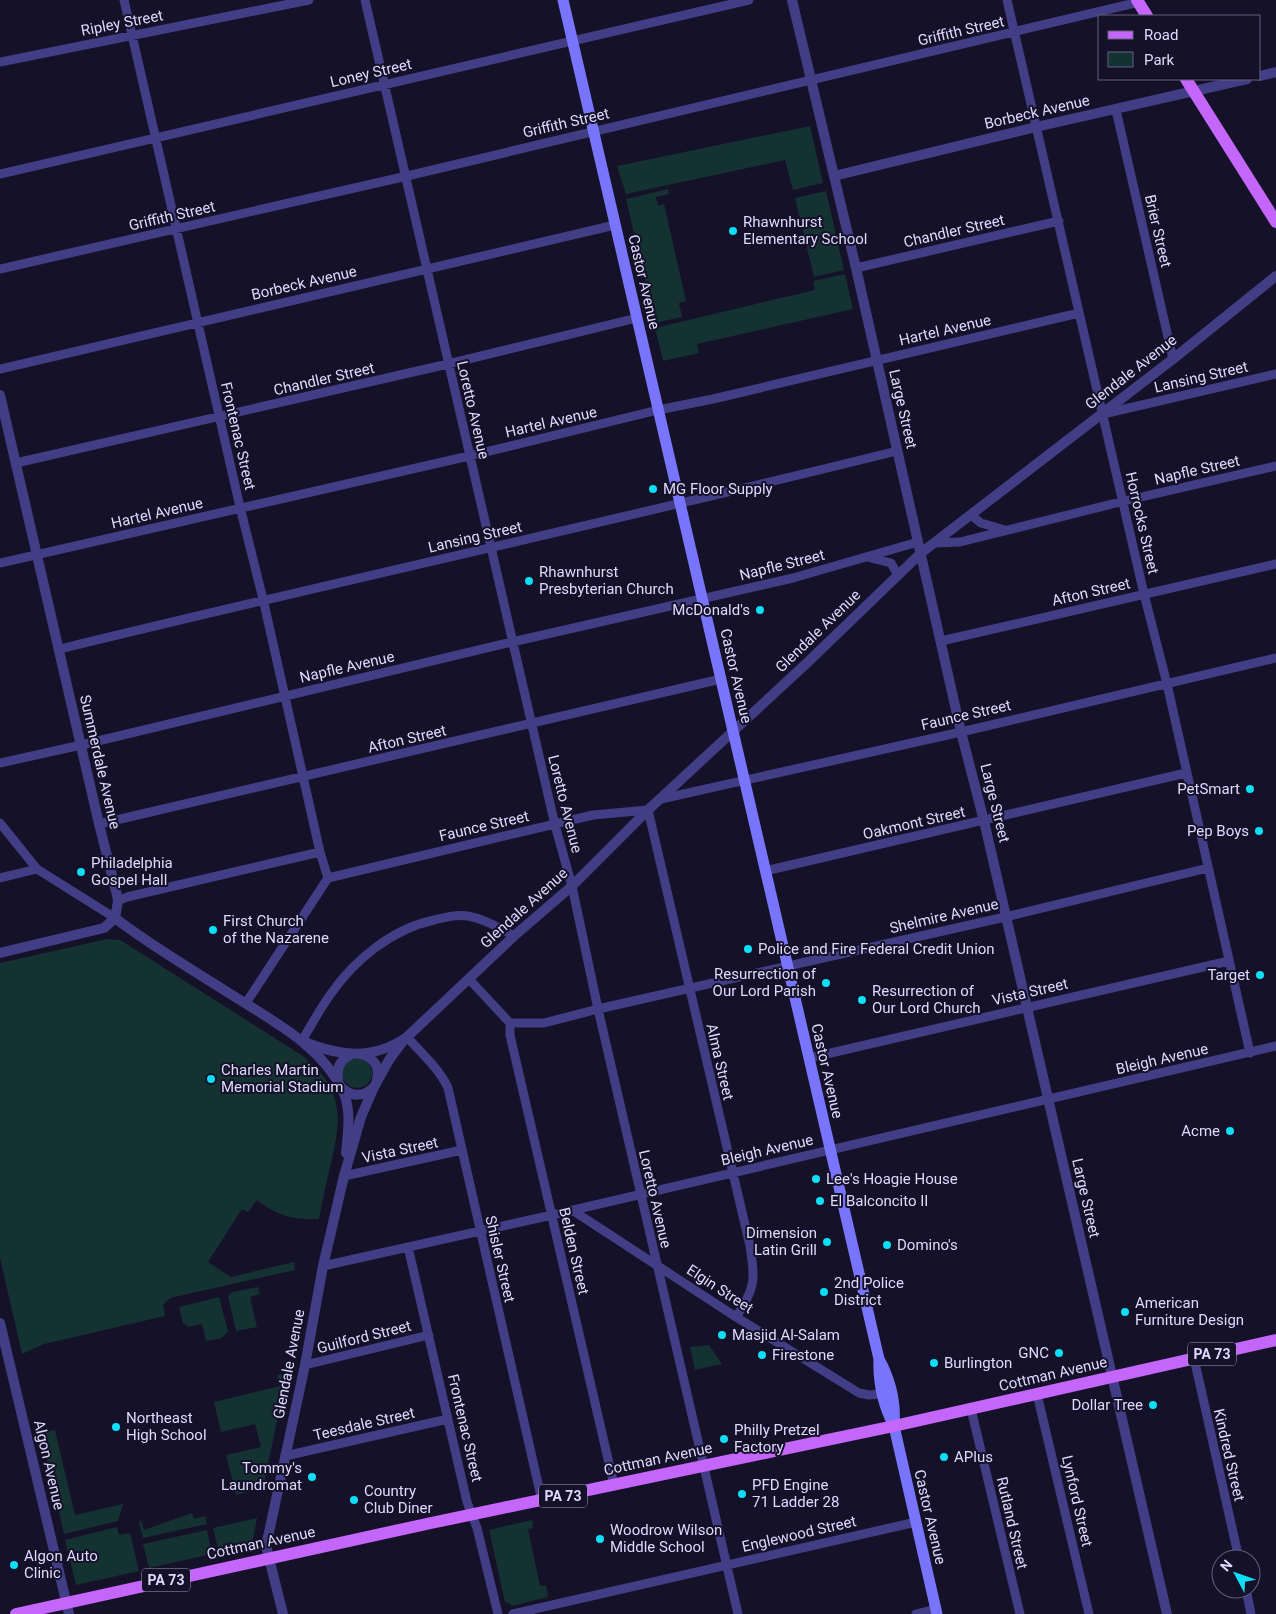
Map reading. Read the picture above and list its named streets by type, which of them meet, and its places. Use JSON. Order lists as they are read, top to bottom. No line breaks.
{"streets":{"main road":["Castor Avenue","PA 73","Cottman Avenue"],"street":["Ripley Street","Griffith Street","Loney Street","Borbeck Avenue","Chandler Street","Brier Street","Hartel Avenue","Glendale Avenue","Lansing Street","Large Street","Loretto Avenue","Frontenac Street","Napfle Street","Horrocks Street","Afton Street","Napfle Avenue","Faunce Street","Summerdale Avenue","Oakmont Street","Shelmire Avenue","Vista Street","Bleigh Avenue","Alma Street","Belden Street","Shisler Street","Elgin Street","Guilford Street","Teesdale Street","Kindred Street","Algon Avenue","Lynford Street","Rutland Street","Englewood Street"]},"crossings":[["Ripley Street","Frontenac Street"],["Griffith Street","Castor Avenue"],["Griffith Street","Large Street"],["Griffith Street","Loretto Avenue"],["Griffith Street","Frontenac Street"],["Griffith Street","Horrocks Street"],["Loney Street","Castor Avenue"],["Loney Street","Loretto Avenue"],["Loney Street","Frontenac Street"],["Borbeck Avenue","Brier Street"],["Borbeck Avenue","Castor Avenue"],["Borbeck Avenue","Large Street"],["Borbeck Avenue","Loretto Avenue"],["Borbeck Avenue","Frontenac Street"],["Borbeck Avenue","Horrocks Street"],["Chandler Street","Castor Avenue"],["Chandler Street","Large Street"],["Chandler Street","Loretto Avenue"],["Chandler Street","Frontenac Street"],["Chandler Street","Horrocks Street"],["Chandler Street","Summerdale Avenue"],["Brier Street","Glendale Avenue"],["Castor Avenue","Hartel Avenue"],["Castor Avenue","Glendale Avenue"],["Castor Avenue","Lansing Street"],["Castor Avenue","Napfle Street"],["Castor Avenue","Afton Street"],["Castor Avenue","Napfle Avenue"],["Castor Avenue","Faunce Street"],["Castor Avenue","Oakmont Street"],["Castor Avenue","Shelmire Avenue"],["Castor Avenue","Vista Street"],["Castor Avenue","Bleigh Avenue"],["Castor Avenue","Elgin Street"],["Castor Avenue","Cottman Avenue"],["Castor Avenue","Englewood Street"],["Hartel Avenue","Large Street"],["Hartel Avenue","Loretto Avenue"],["Hartel Avenue","Frontenac Street"],["Hartel Avenue","Horrocks Street"],["Hartel Avenue","Summerdale Avenue"],["Glendale Avenue","Lansing Street"],["Glendale Avenue","Large Street"],["Glendale Avenue","Loretto Avenue"],["Glendale Avenue","Napfle Street"],["Glendale Avenue","Horrocks Street"],["Glendale Avenue","Faunce Street"],["Glendale Avenue","Vista Street"],["Glendale Avenue","Bleigh Avenue"],["Glendale Avenue","Alma Street"],["Glendale Avenue","Shisler Street"],["Glendale Avenue","Guilford Street"],["Glendale Avenue","Cottman Avenue"],["Glendale Avenue","Teesdale Street"],["Lansing Street","Large Street"],["Lansing Street","Loretto Avenue"],["Lansing Street","Frontenac Street"],["Lansing Street","Horrocks Street"],["Lansing Street","Summerdale Avenue"],["Large Street","Napfle Street"],["Large Street","Afton Street"],["Large Street","Faunce Street"],["Large Street","Oakmont Street"],["Large Street","Shelmire Avenue"],["Large Street","Vista Street"],["Large Street","Bleigh Avenue"],["Large Street","Cottman Avenue"],["Loretto Avenue","Afton Street"],["Loretto Avenue","Napfle Avenue"],["Loretto Avenue","Faunce Street"],["Loretto Avenue","Shelmire Avenue"],["Loretto Avenue","Bleigh Avenue"],["Loretto Avenue","Elgin Street"],["Loretto Avenue","Cottman Avenue"],["Loretto Avenue","Englewood Street"],["Frontenac Street","Afton Street"],["Frontenac Street","Napfle Avenue"],["Frontenac Street","Faunce Street"],["Frontenac Street","Bleigh Avenue"],["Frontenac Street","Guilford Street"],["Frontenac Street","Cottman Avenue"],["Frontenac Street","Teesdale Street"],["Napfle Street","Horrocks Street"],["Napfle Street","Napfle Avenue"],["Horrocks Street","Afton Street"],["Horrocks Street","Faunce Street"],["Horrocks Street","Oakmont Street"],["Horrocks Street","Shelmire Avenue"],["Horrocks Street","Vista Street"],["Horrocks Street","Bleigh Avenue"],["Afton Street","Summerdale Avenue"],["Napfle Avenue","Summerdale Avenue"],["Faunce Street","Alma Street"],["Shelmire Avenue","Alma Street"],["Shelmire Avenue","Belden Street"],["Vista Street","Shisler Street"],["Bleigh Avenue","Alma Street"],["Bleigh Avenue","Belden Street"],["Bleigh Avenue","Shisler Street"],["Bleigh Avenue","Elgin Street"],["Alma Street","Elgin Street"],["Belden Street","Cottman Avenue"],["Shisler Street","Cottman Avenue"],["Cottman Avenue","Kindred Street"],["Cottman Avenue","Algon Avenue"],["Cottman Avenue","Lynford Street"],["Cottman Avenue","Rutland Street"]],"places":["Rhawnhurst Elementary School","MG Floor Supply","Rhawnhurst Presbyterian Church","McDonald's","PetSmart","Pep Boys","Philadelphia Gospel Hall","First Church of the Nazarene","Police and Fire Federal Credit Union","Target","Resurrection of Our Lord Parish","Resurrection of Our Lord Church","Charles Martin Memorial Stadium","Acme","Lee's Hoagie House","El Balconcito II","Dimension Latin Grill","Domino's","2nd Police District","American Furniture Design","Masjid Al-Salam","GNC","Firestone","Burlington","Dollar Tree","Northeast High School","Philly Pretzel Factory","APlus","Tommy's Laundromat","PFD Engine 71 Ladder 28","Country Club Diner","Woodrow Wilson Middle School","Algon Auto Clinic"],"legend":["Road","Park"],"north":"top left"}
